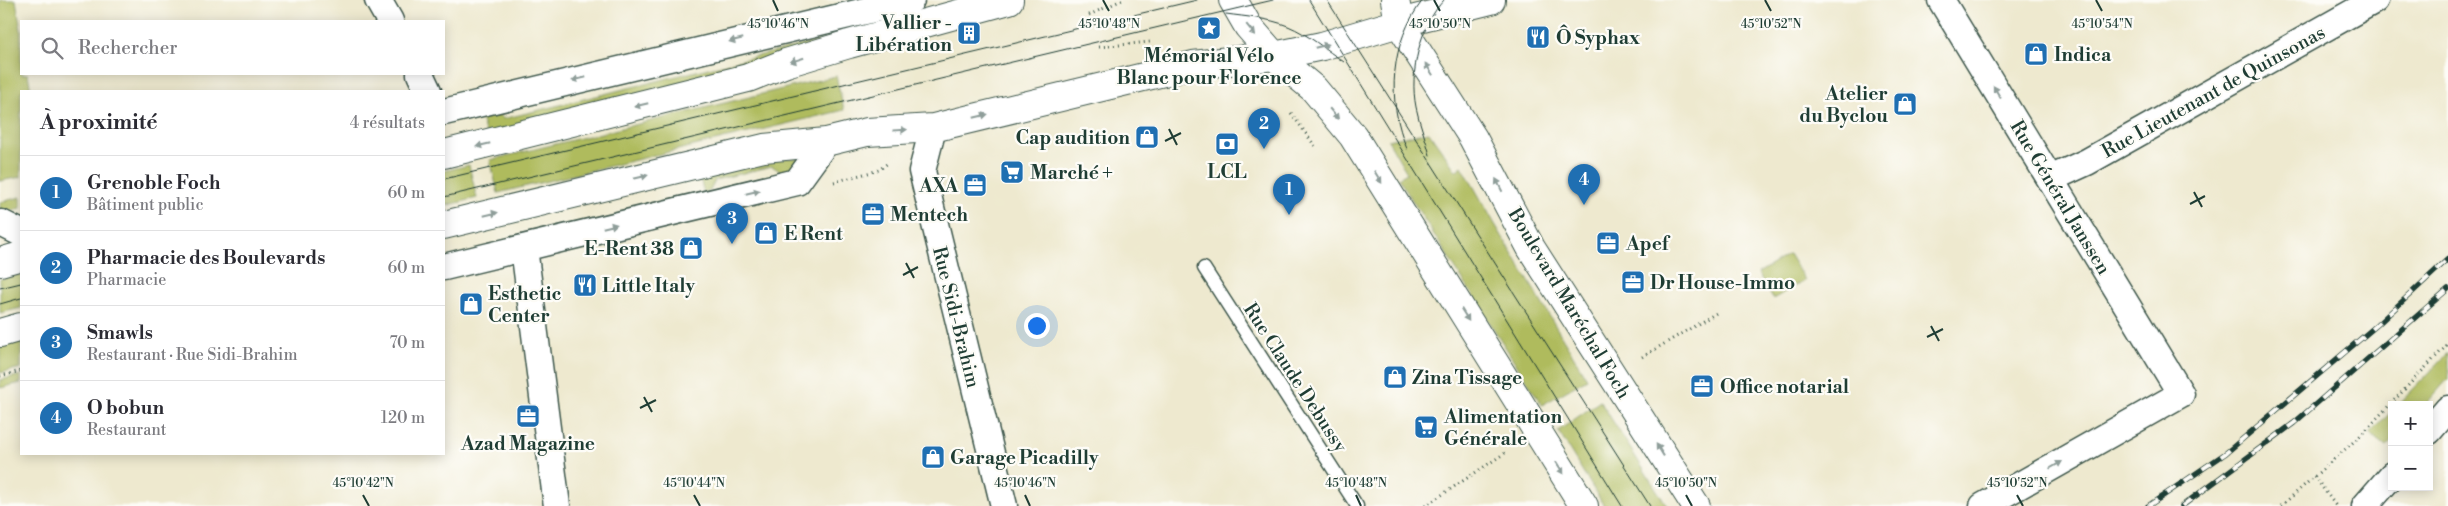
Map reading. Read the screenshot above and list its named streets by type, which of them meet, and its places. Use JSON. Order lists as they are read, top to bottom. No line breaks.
{"streets":{"main road":["Boulevard Maréchal Foch"],"street":["Rue Lieutenant de Quinsonas","Rue Général Janssen","Rue Sidi-Brahim"],"lane":["Rue Claude Debussy"]},"crossings":[["Rue Lieutenant de Quinsonas","Rue Général Janssen"]],"places":{"place":["Mémorial Vélo Blanc pour Florence"],"building":["Vallier - Libération"],"restaurant":["Ô Syphax","Little Italy"],"shop":["Indica","Atelier du Byclou","Cap audition","E Rent","E-Rent 38","Esthetic Center","Zina Tissage","Garage Picadilly"],"bank":["LCL"],"supermarket":["Marché +","Alimentation Générale"],"office":["AXA","Mentech","Apef","Dr House-Immo","Office notarial","Azad Magazine"]},"page":{"search":"Rechercher","heading":["À proximité","4 résultats"],"pins":["2","4","1","3"],"list":[{"mark":"1","name":"Grenoble Foch","note":"Bâtiment public","value":"60 m"},{"mark":"2","name":"Pharmacie des Boulevards","note":"Pharmacie","value":"60 m"},{"mark":"3","name":"Smawls","note":"Restaurant · Rue Sidi-Brahim","value":"70 m"},{"mark":"4","name":"O bobun","note":"Restaurant","value":"120 m"}],"map_buttons":["+","−"]},"coordinates":["45°10'46\"N","45°10'48\"N","45°10'50\"N","45°10'52\"N","45°10'54\"N","45°10'42\"N","45°10'44\"N"]}
